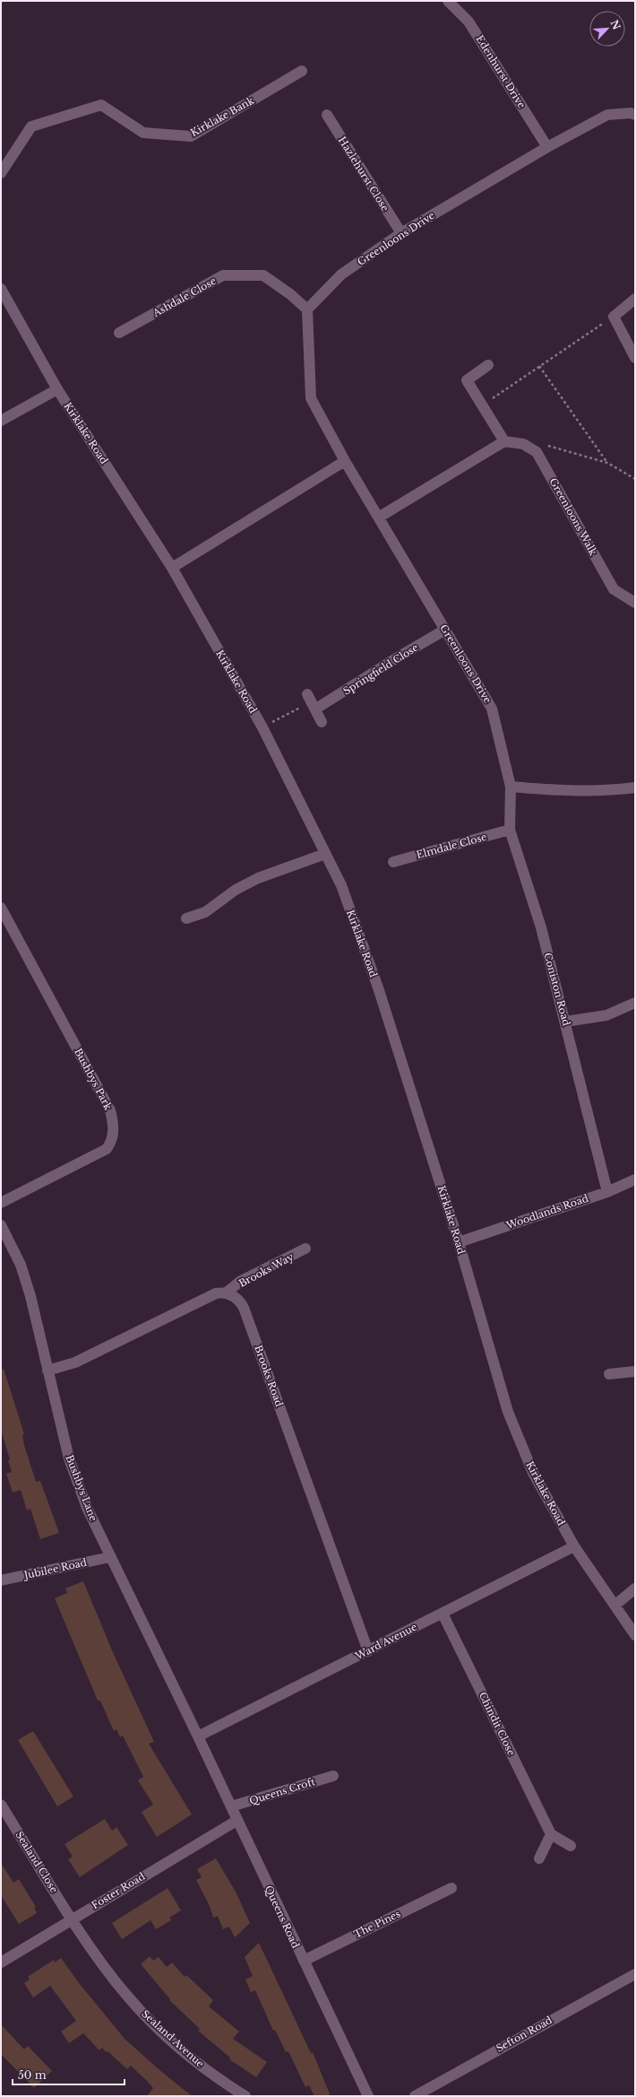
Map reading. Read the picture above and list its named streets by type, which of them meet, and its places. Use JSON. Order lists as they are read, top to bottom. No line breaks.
{"streets":{"street":["Edenhurst Drive","Kirklake Bank","Hazlehurst Close","Greenloons Drive","Ashdale Close","Kirklake Road","Greenloons Walk","Springfield Close","Elmdale Close","Coniston Road","Bushbys Park","Woodlands Road","Brooks Way","Brooks Road","Bushbys Lane","Jubilee Road","Ward Avenue","Chindit Close","Queens Croft","Sealand Close","Foster Road","Queens Road","The Pines","Sefton Road","Sealand Avenue"]},"crossings":[["Edenhurst Drive","Greenloons Drive"],["Hazlehurst Close","Greenloons Drive"],["Greenloons Drive","Ashdale Close"],["Greenloons Drive","Springfield Close"],["Greenloons Drive","Coniston Road"],["Kirklake Road","Woodlands Road"],["Kirklake Road","Ward Avenue"],["Elmdale Close","Coniston Road"],["Coniston Road","Woodlands Road"],["Brooks Way","Brooks Road"],["Brooks Road","Ward Avenue"],["Bushbys Lane","Jubilee Road"],["Bushbys Lane","Ward Avenue"],["Bushbys Lane","Queens Road"],["Ward Avenue","Chindit Close"],["Ward Avenue","Queens Road"],["Queens Croft","Queens Road"],["Sealand Close","Foster Road"],["Sealand Close","Sealand Avenue"],["Foster Road","Queens Road"],["Foster Road","Sealand Avenue"],["Queens Road","The Pines"]],"scale_bar":"50 m","north":"top right"}
